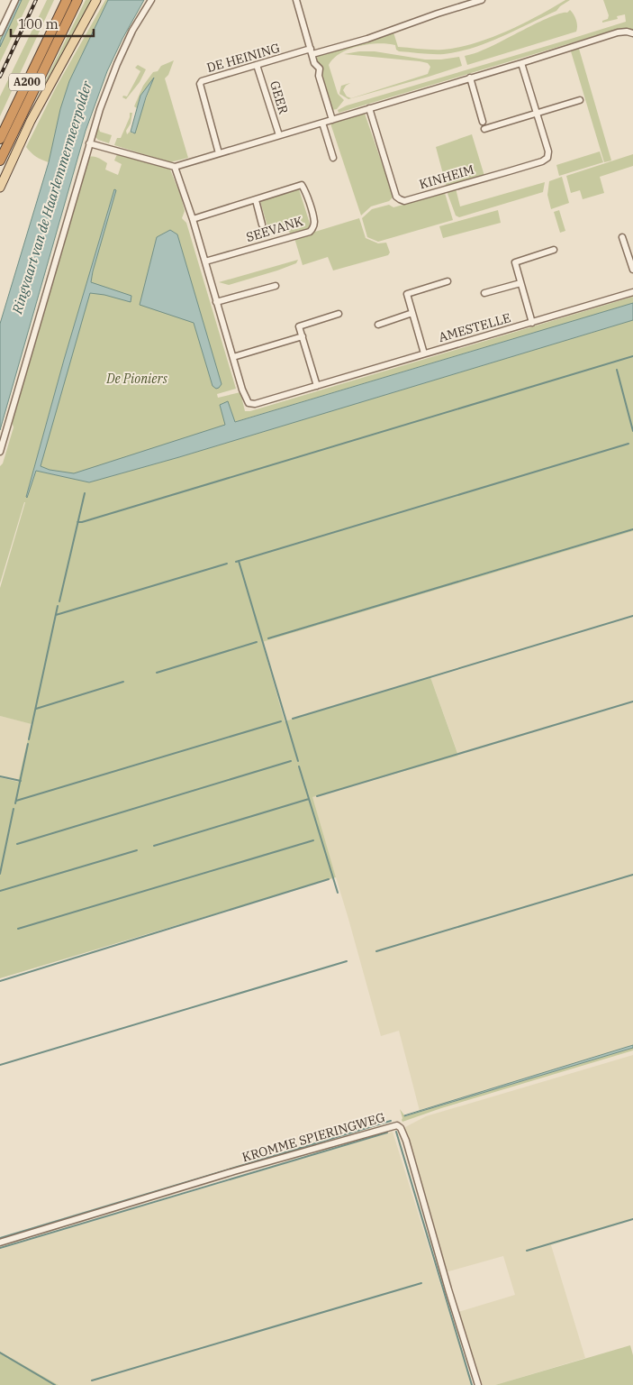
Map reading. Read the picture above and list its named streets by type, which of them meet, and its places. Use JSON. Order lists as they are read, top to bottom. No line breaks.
{"streets":{"highway":["A200"],"street":["DE HEINING","GEER","KINHEIM","SEEVANK","AMESTELLE","KROMME SPIERINGWEG"]},"crossings":[["DE HEINING","GEER"]],"water":["Ringvaart van de Haarlemmermeerpolder"],"parks":["De Pioniers"],"scale_bar":"100 m"}
